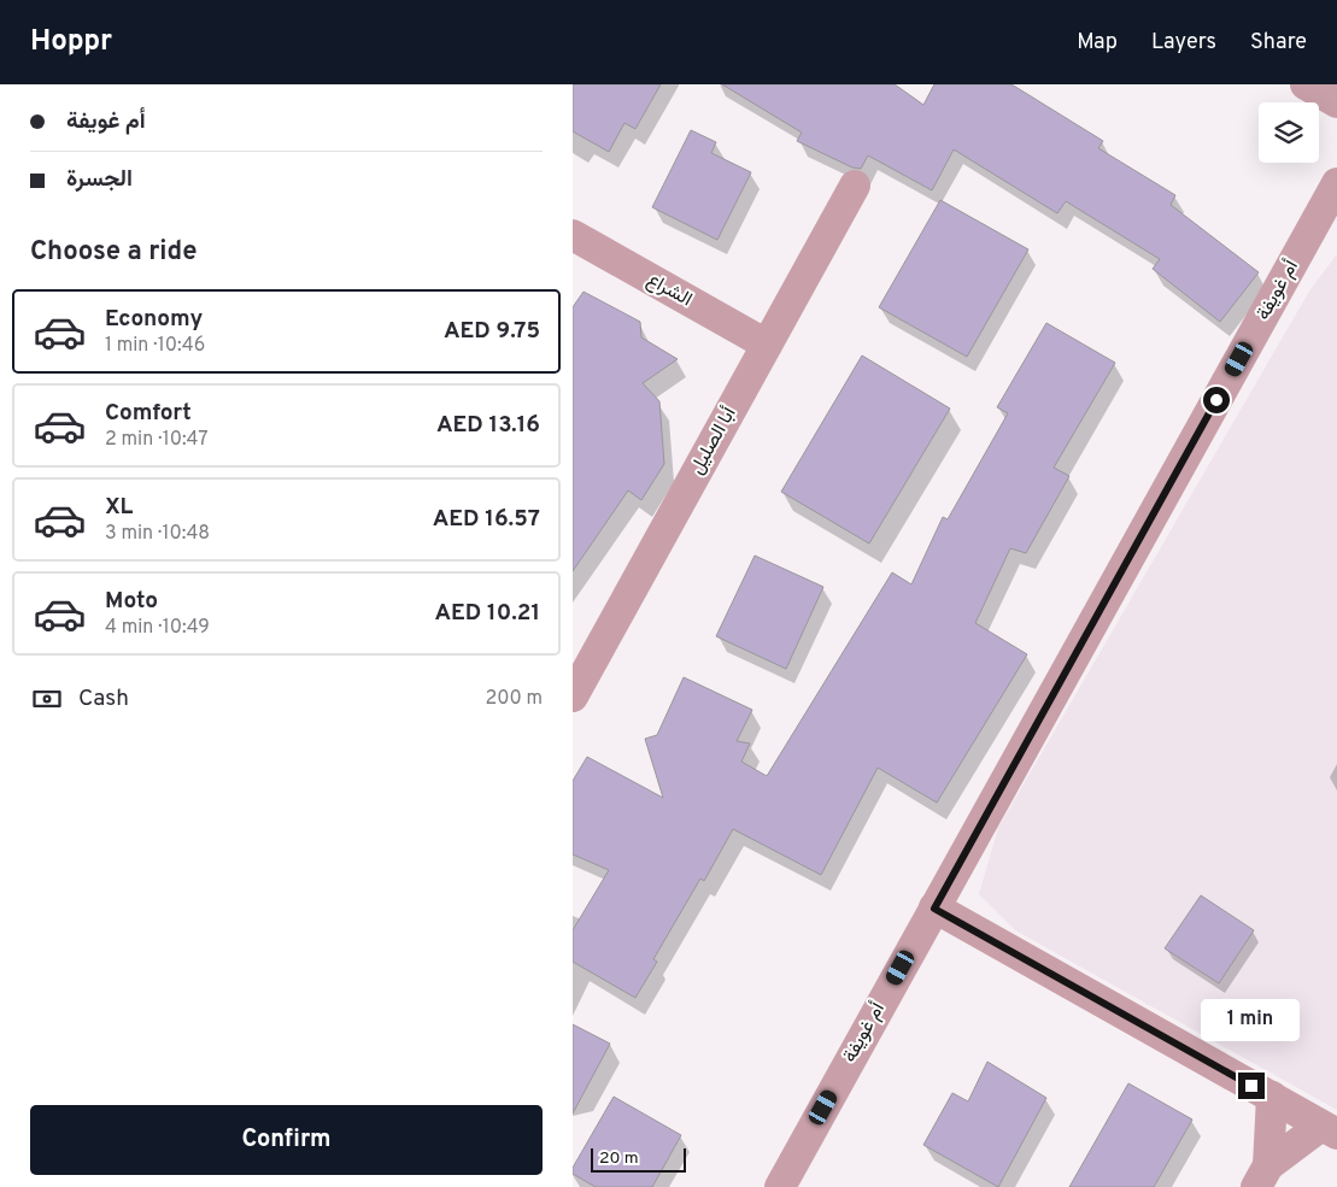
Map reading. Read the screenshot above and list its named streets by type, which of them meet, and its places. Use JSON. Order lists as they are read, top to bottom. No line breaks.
{"streets":{"street":["الشراع","أم غويفة","أبا الصليل"]},"crossings":[["الشراع","أبا الصليل"]],"scale_bar":"20 m","page":{"header":"Hoppr","nav":["Map","Layers","Share"],"banner":["أم غويفة","الجسرة"],"heading":"Choose a ride","list":[{"name":"Economy","note":"1 min · 10:46","value":"AED 9.75"},{"name":"Comfort","note":"2 min · 10:47","value":"AED 13.16"},{"name":"XL","note":"3 min · 10:48","value":"AED 16.57"},{"name":"Moto","note":"4 min · 10:49","value":"AED 10.21"}],"pay":["Cash","200 m"],"bubble":"1 min","buttons":"Confirm","scale":"20 m"}}
